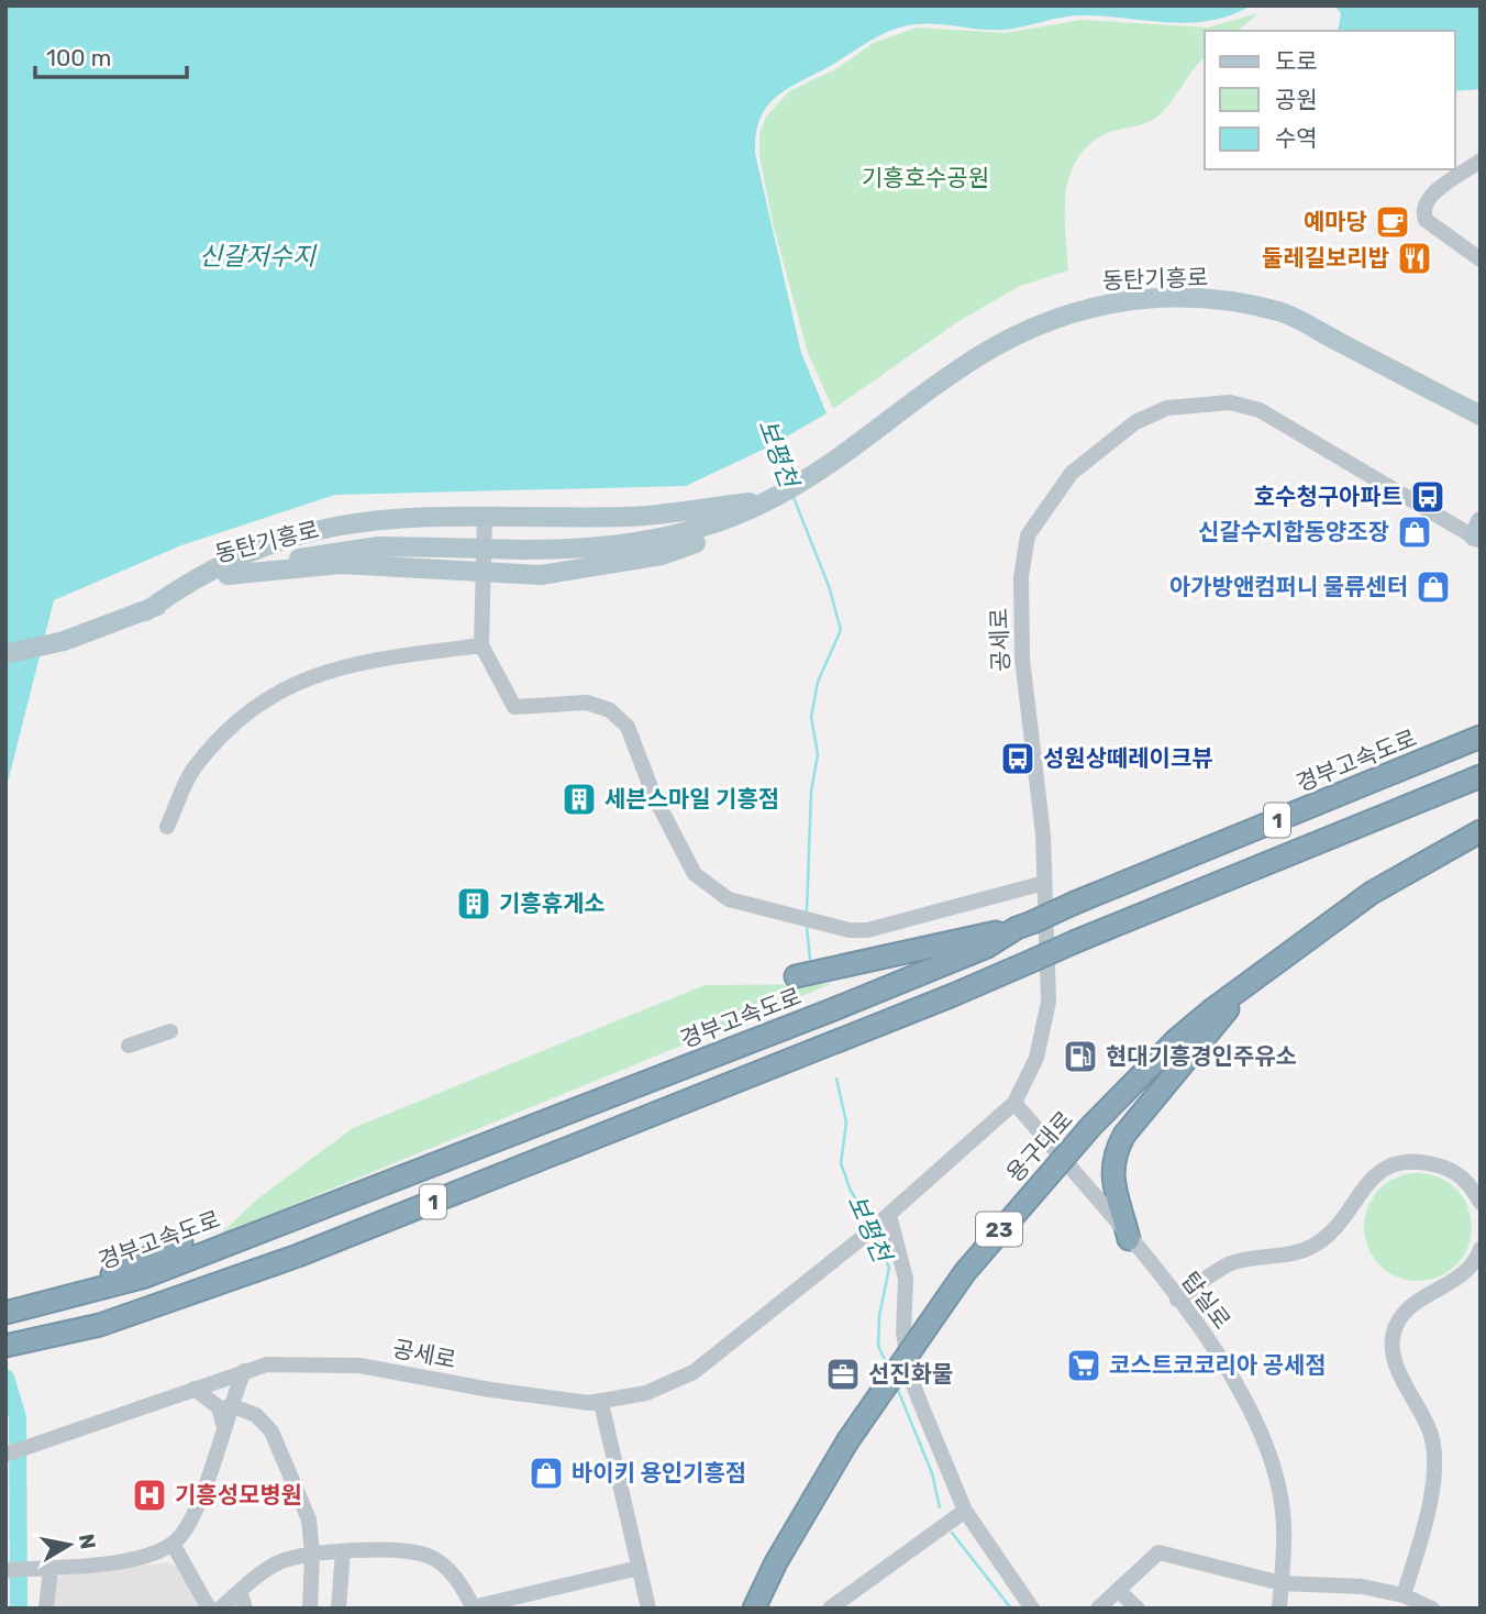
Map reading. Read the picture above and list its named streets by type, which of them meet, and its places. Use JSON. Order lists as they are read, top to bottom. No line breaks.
{"streets":{"highway":["경부고속도로","1","용구대로","23"],"main road":["동탄기흥로"],"street":["공세로","탑실로"]},"crossings":[["공세로","탑실로"]],"water":["신갈저수지","보평천"],"parks":["기흥호수공원"],"places":{"cafe":["예마당"],"restaurant":["둘레길보리밥"],"bus stop":["호수청구아파트","성원상떼레이크뷰"],"shop":["신갈수지합동양조장","아가방앤컴퍼니 물류센터","바이키 용인기흥점"],"building":["세븐스마일 기흥점","기흥휴게소"],"fuel station":["현대기흥경인주유소"],"supermarket":["코스트코코리아 공세점"],"office":["선진화물"],"hospital":["기흥성모병원"]},"legend":["도로","공원","수역"],"scale_bar":"100 m","north":"right"}
